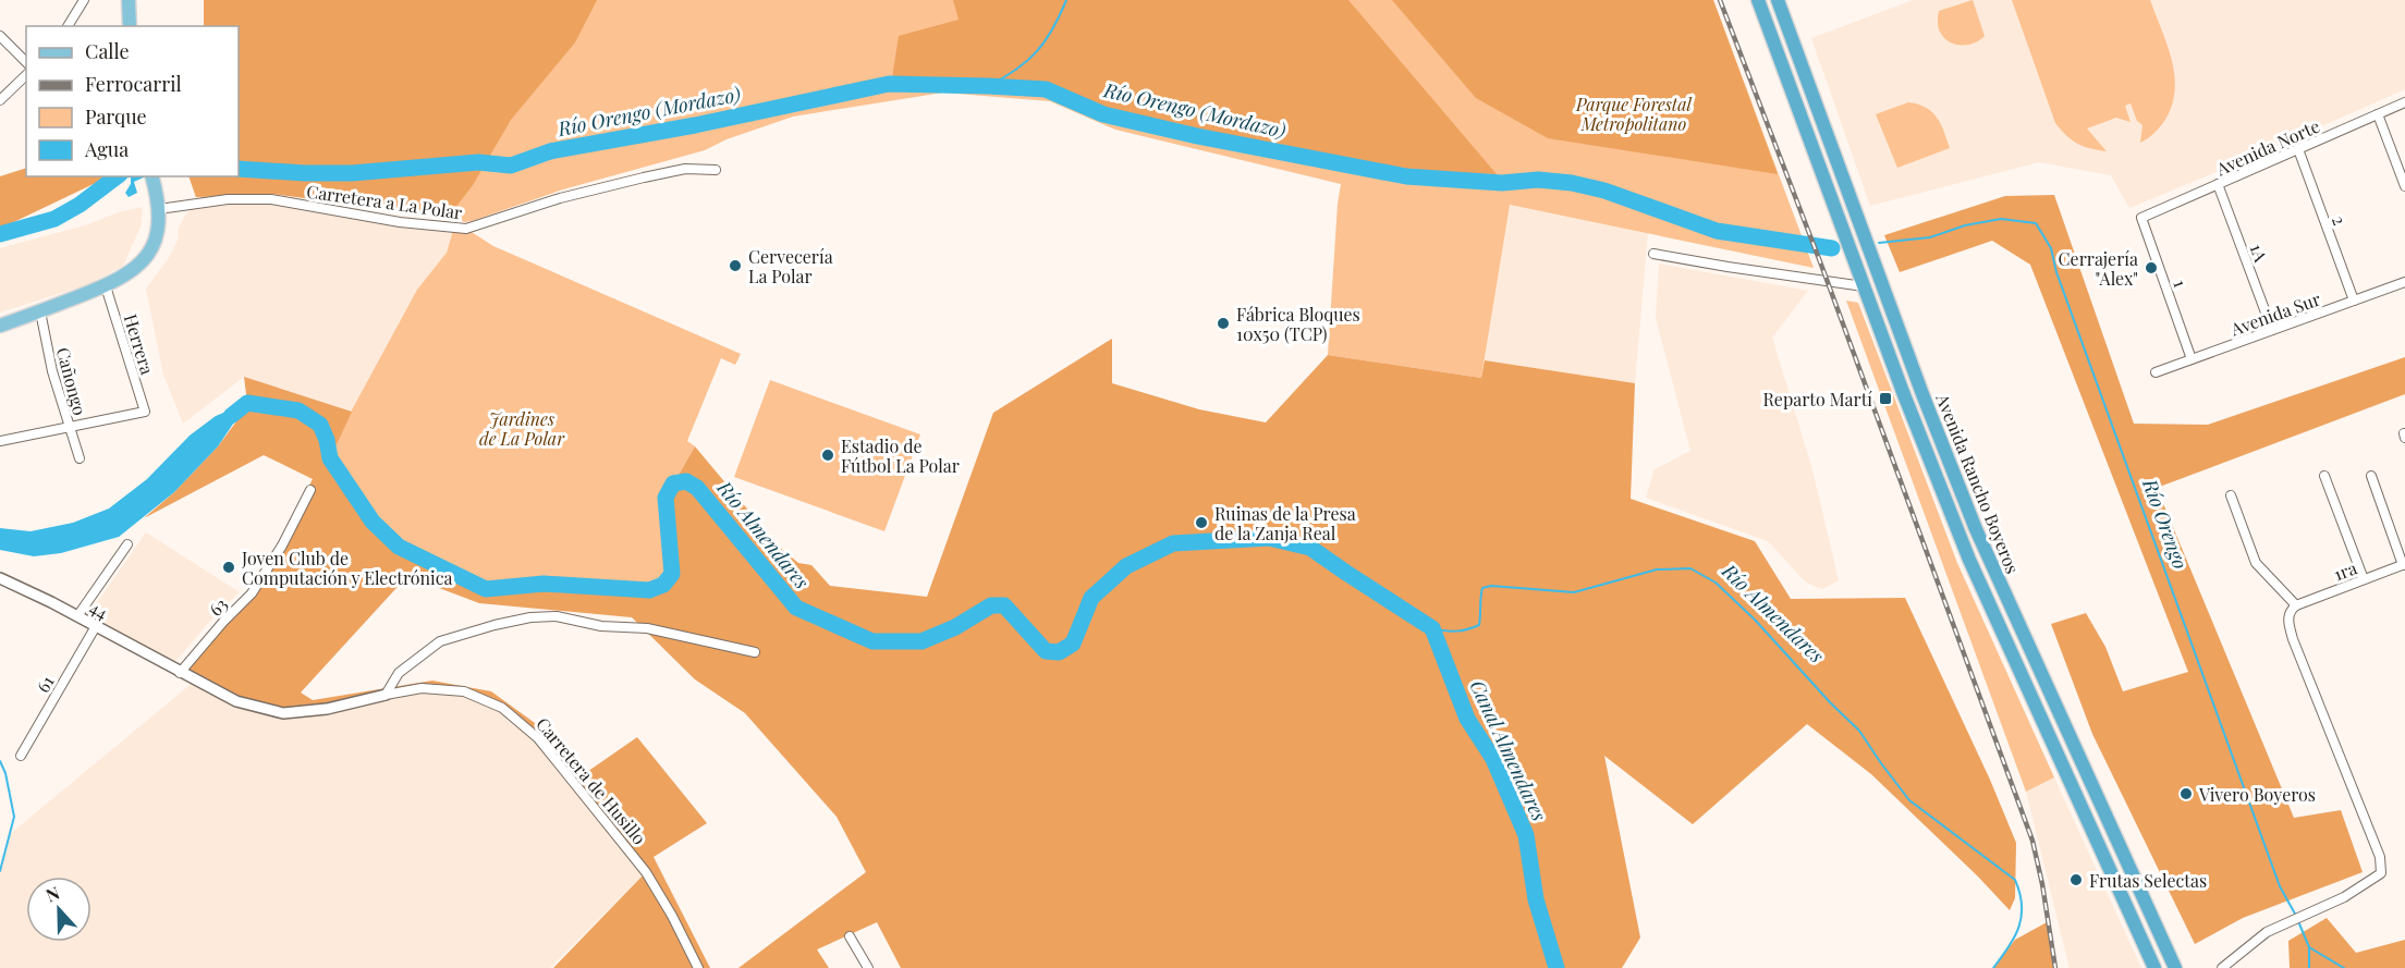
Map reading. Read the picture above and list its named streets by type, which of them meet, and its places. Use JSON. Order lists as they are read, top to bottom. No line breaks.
{"streets":{"highway":["Avenida Rancho Boyeros"],"street":["Avenida Norte","Carretera a La Polar","2","1A","1","Avenida Sur","Herrera","Cañongo","1ra","63","44","61","Carretera de Husillo"]},"crossings":[["Avenida Norte","2"],["Avenida Norte","1A"],["Avenida Norte","1"],["2","Avenida Sur"],["1A","Avenida Sur"],["1","Avenida Sur"],["Herrera","Cañongo"],["63","44"],["63","Carretera de Husillo"],["44","61"],["44","Carretera de Husillo"]],"water":["Río Orengo (Mordazo)","Río Orengo","Río Almendares","Canal Almendares"],"parks":["Parque Forestal Metropolitano","Jardines de La Polar"],"places":{"other":["Cervecería La Polar","Cerrajería \"Alex\"","Fábrica Bloques 10x50 (TCP)","Estadio de Fútbol La Polar","Ruinas de la Presa de la Zanja Real","Joven Club de Computación y Electrónica","Vivero Boyeros","Frutas Selectas"],"transit":["Reparto Martí"]},"legend":["Calle","Ferrocarril","Parque","Agua"],"north":"top"}
